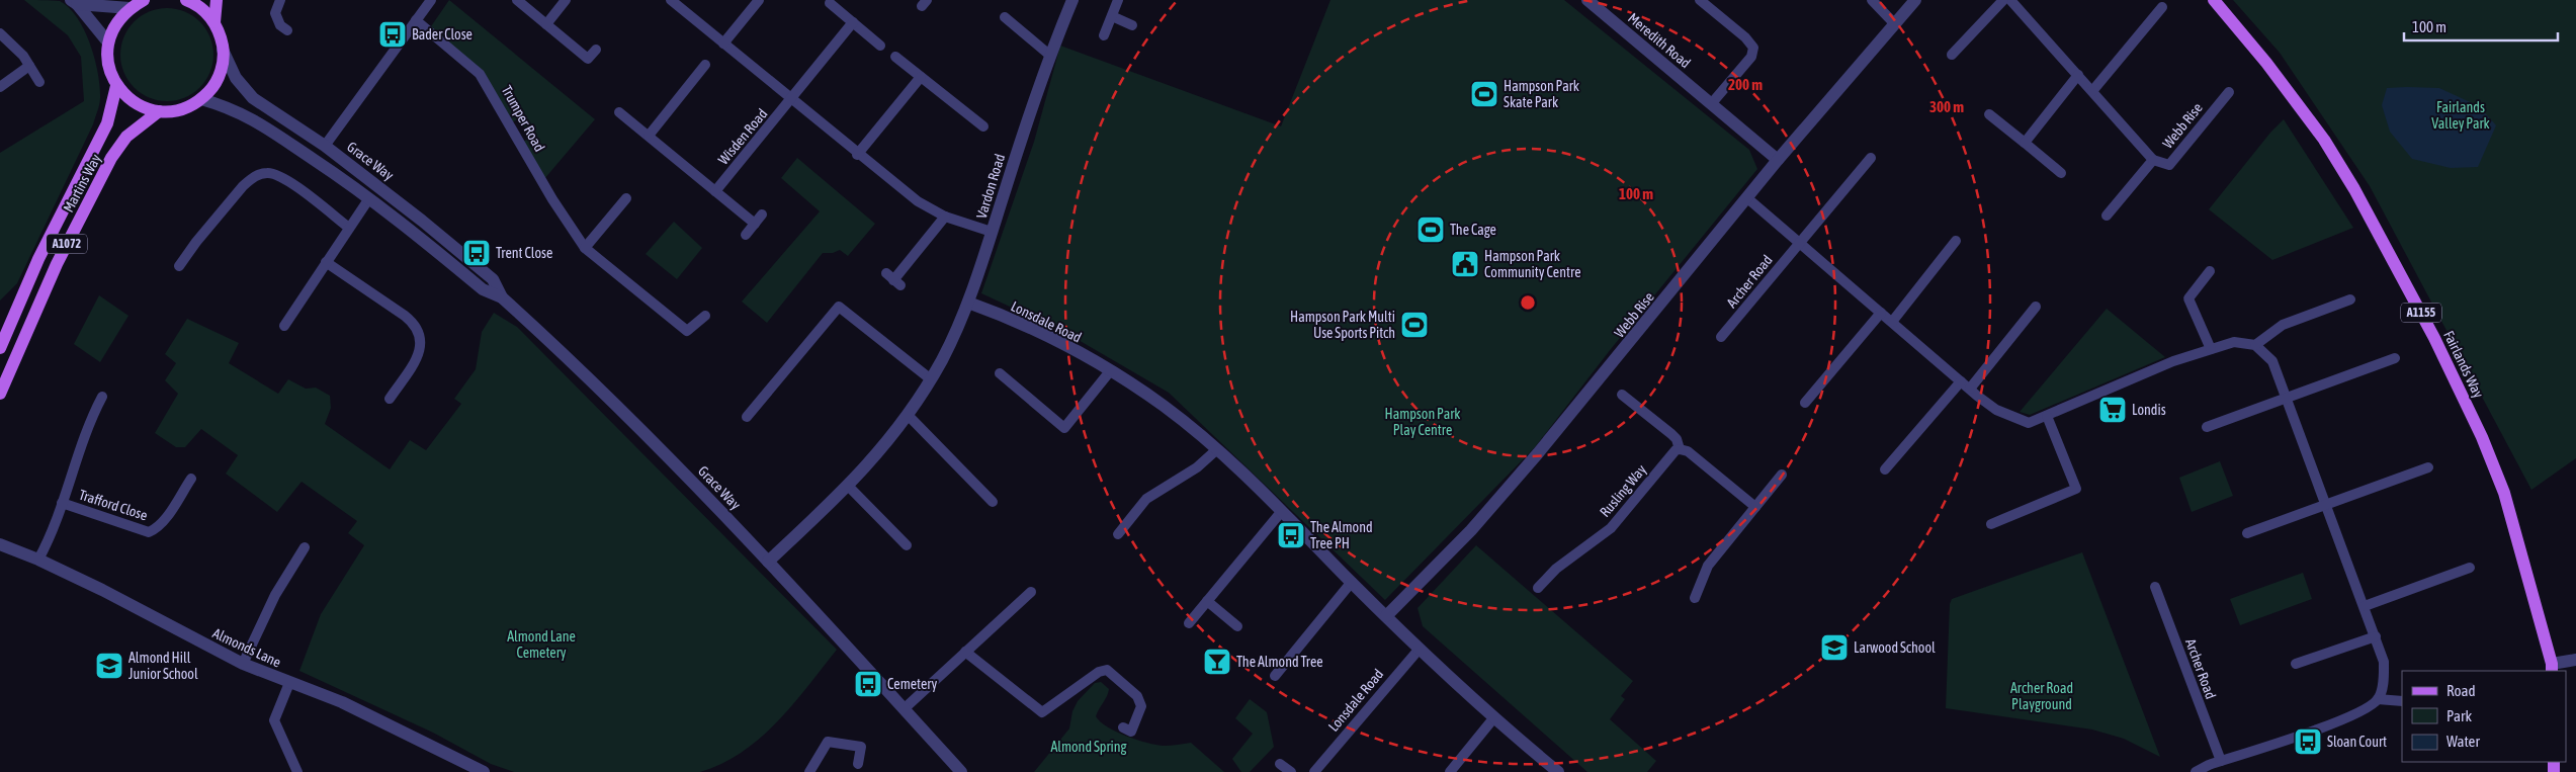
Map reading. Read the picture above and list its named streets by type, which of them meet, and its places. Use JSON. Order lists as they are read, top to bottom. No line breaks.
{"streets":{"main road":["Martins Way","A1072","A1155","Fairlands Way"],"street":["Meredith Road","Trumper Road","Webb Rise","Wisden Road","Grace Way","Vardon Road","Archer Road","Lonsdale Road","Rusling Way","Trafford Close","Almonds Lane"]},"crossings":[["Meredith Road","Webb Rise"],["Webb Rise","Lonsdale Road"],["Grace Way","Vardon Road"],["Vardon Road","Lonsdale Road"],["Trafford Close","Almonds Lane"]],"parks":["Fairlands Valley Park","Hampson Park Play Centre","Almond Lane Cemetery","Archer Road Playground","Almond Spring"],"places":{"bus stop":["Bader Close","Trent Close","The Almond Tree PH","Cemetery","Sloan Court"],"sports":["Hampson Park Skate Park","The Cage","Hampson Park Multi Use Sports Pitch"],"public building":["Hampson Park Community Centre"],"supermarket":["Londis"],"school or university":["Larwood School","Almond Hill Junior School"],"bar":["The Almond Tree"]},"legend":["Road","Park","Water"],"scale_bar":"100 m","rings":["200 m","300 m","100 m"]}
